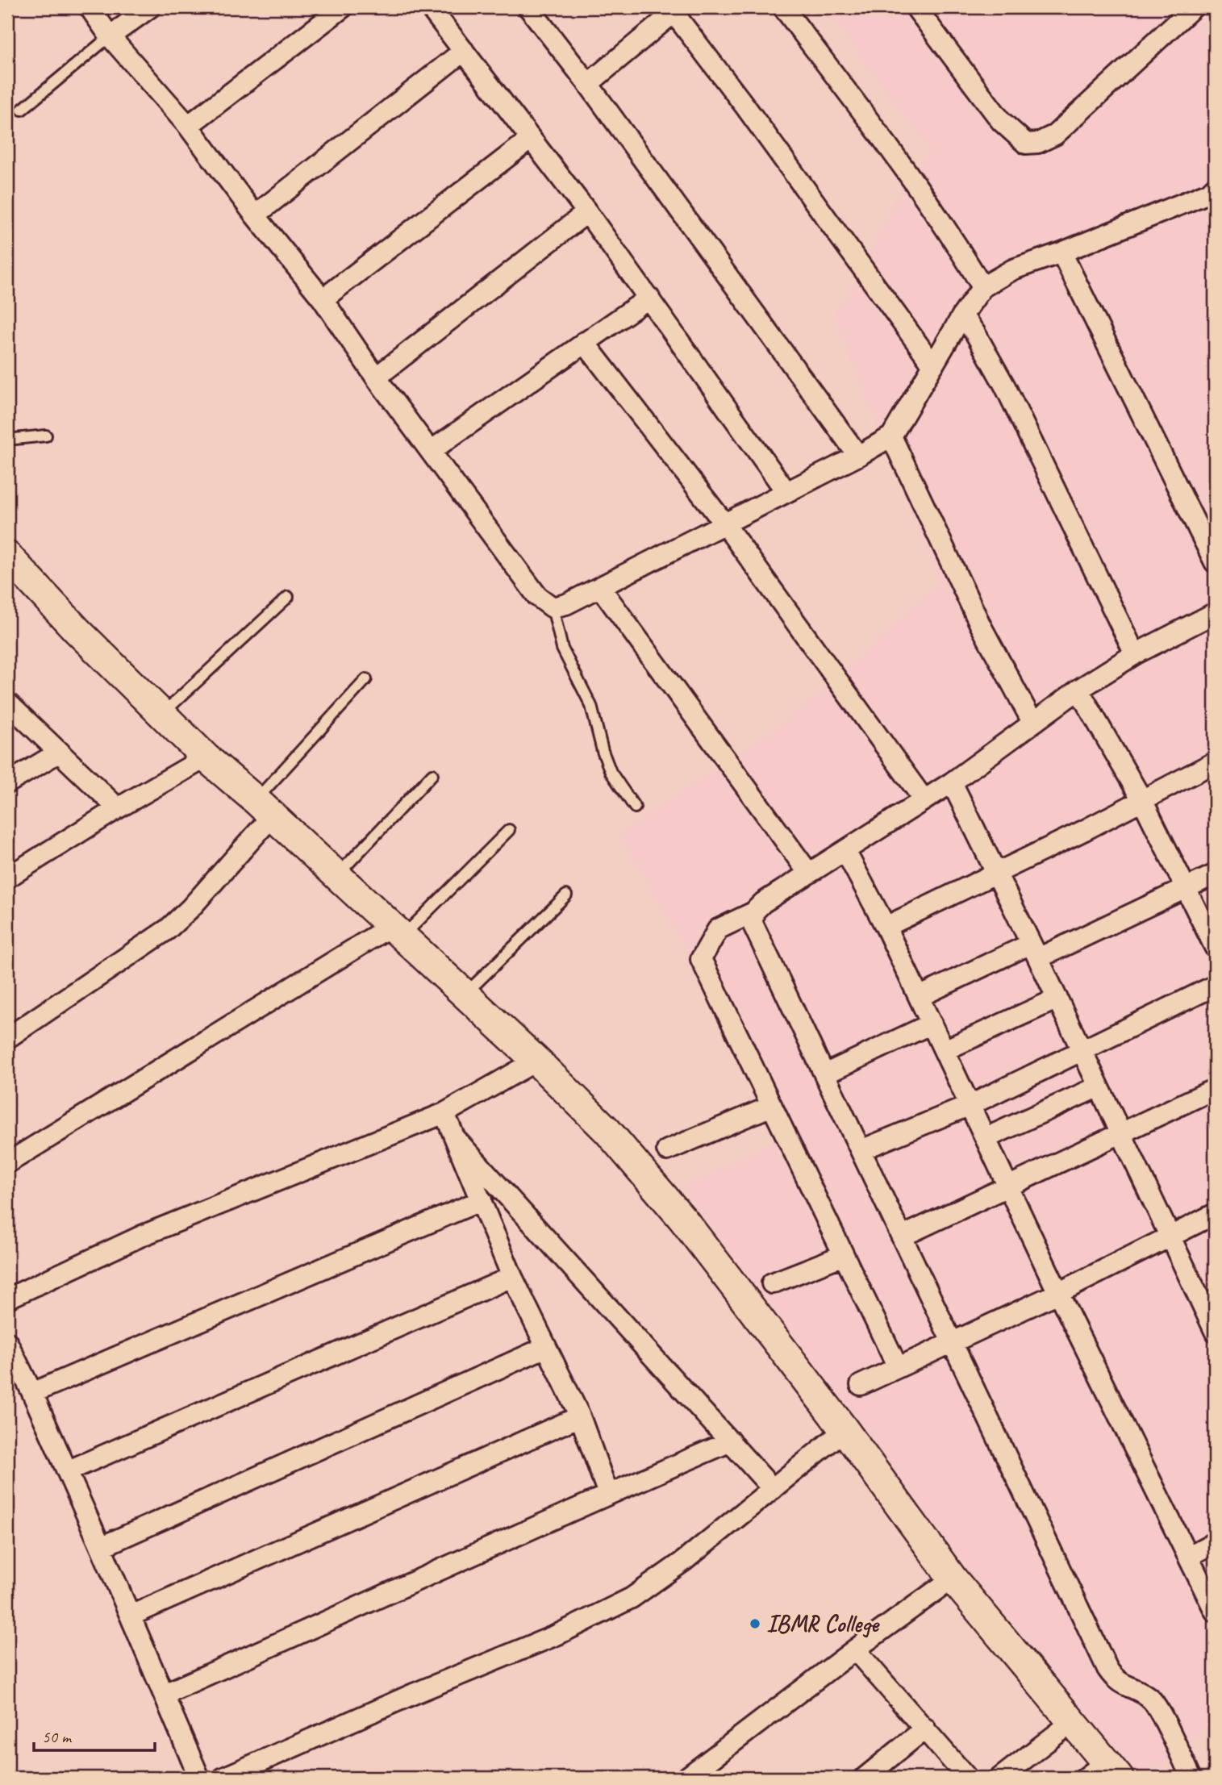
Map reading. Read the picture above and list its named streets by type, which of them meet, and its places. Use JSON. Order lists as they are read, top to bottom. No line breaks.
{"places":["IBMR College"],"scale_bar":"50 m"}
